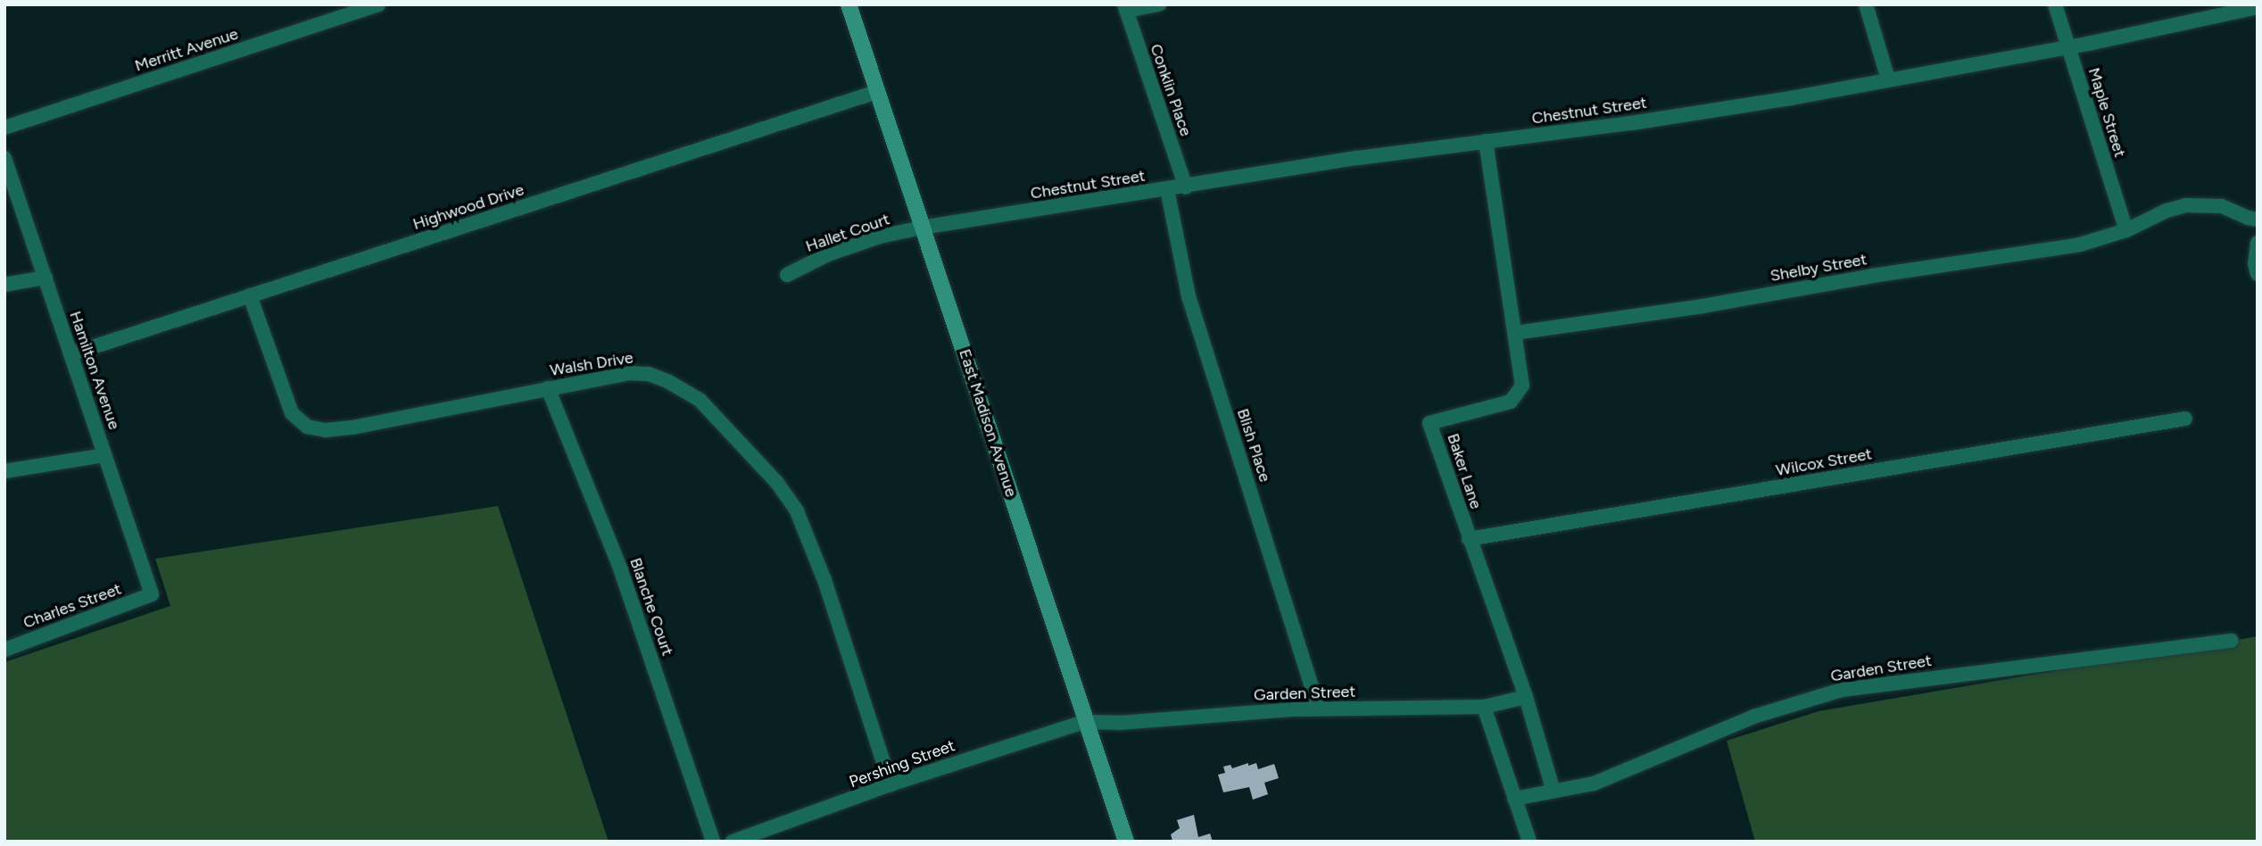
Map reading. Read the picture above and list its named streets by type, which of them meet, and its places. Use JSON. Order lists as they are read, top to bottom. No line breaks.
{"streets":{"main road":["East Madison Avenue"],"street":["Merritt Avenue","Conklin Place","Chestnut Street","Maple Street","Highwood Drive","Hallet Court","Shelby Street","Walsh Drive","Hamilton Avenue","Blish Place","Wilcox Street","Baker Lane","Charles Street","Blanche Court","Garden Street","Pershing Street"]},"crossings":[["Conklin Place","Chestnut Street"],["Chestnut Street","Maple Street"],["Chestnut Street","Hallet Court"],["Chestnut Street","East Madison Avenue"],["Chestnut Street","Blish Place"],["Chestnut Street","Baker Lane"],["Maple Street","Shelby Street"],["Highwood Drive","Walsh Drive"],["Highwood Drive","Hamilton Avenue"],["Highwood Drive","East Madison Avenue"],["Hallet Court","East Madison Avenue"],["Shelby Street","Baker Lane"],["Walsh Drive","Blanche Court"],["Walsh Drive","Pershing Street"],["Hamilton Avenue","Charles Street"],["East Madison Avenue","Garden Street"],["East Madison Avenue","Pershing Street"],["Blish Place","Garden Street"],["Wilcox Street","Baker Lane"],["Baker Lane","Garden Street"],["Garden Street","Pershing Street"]]}
